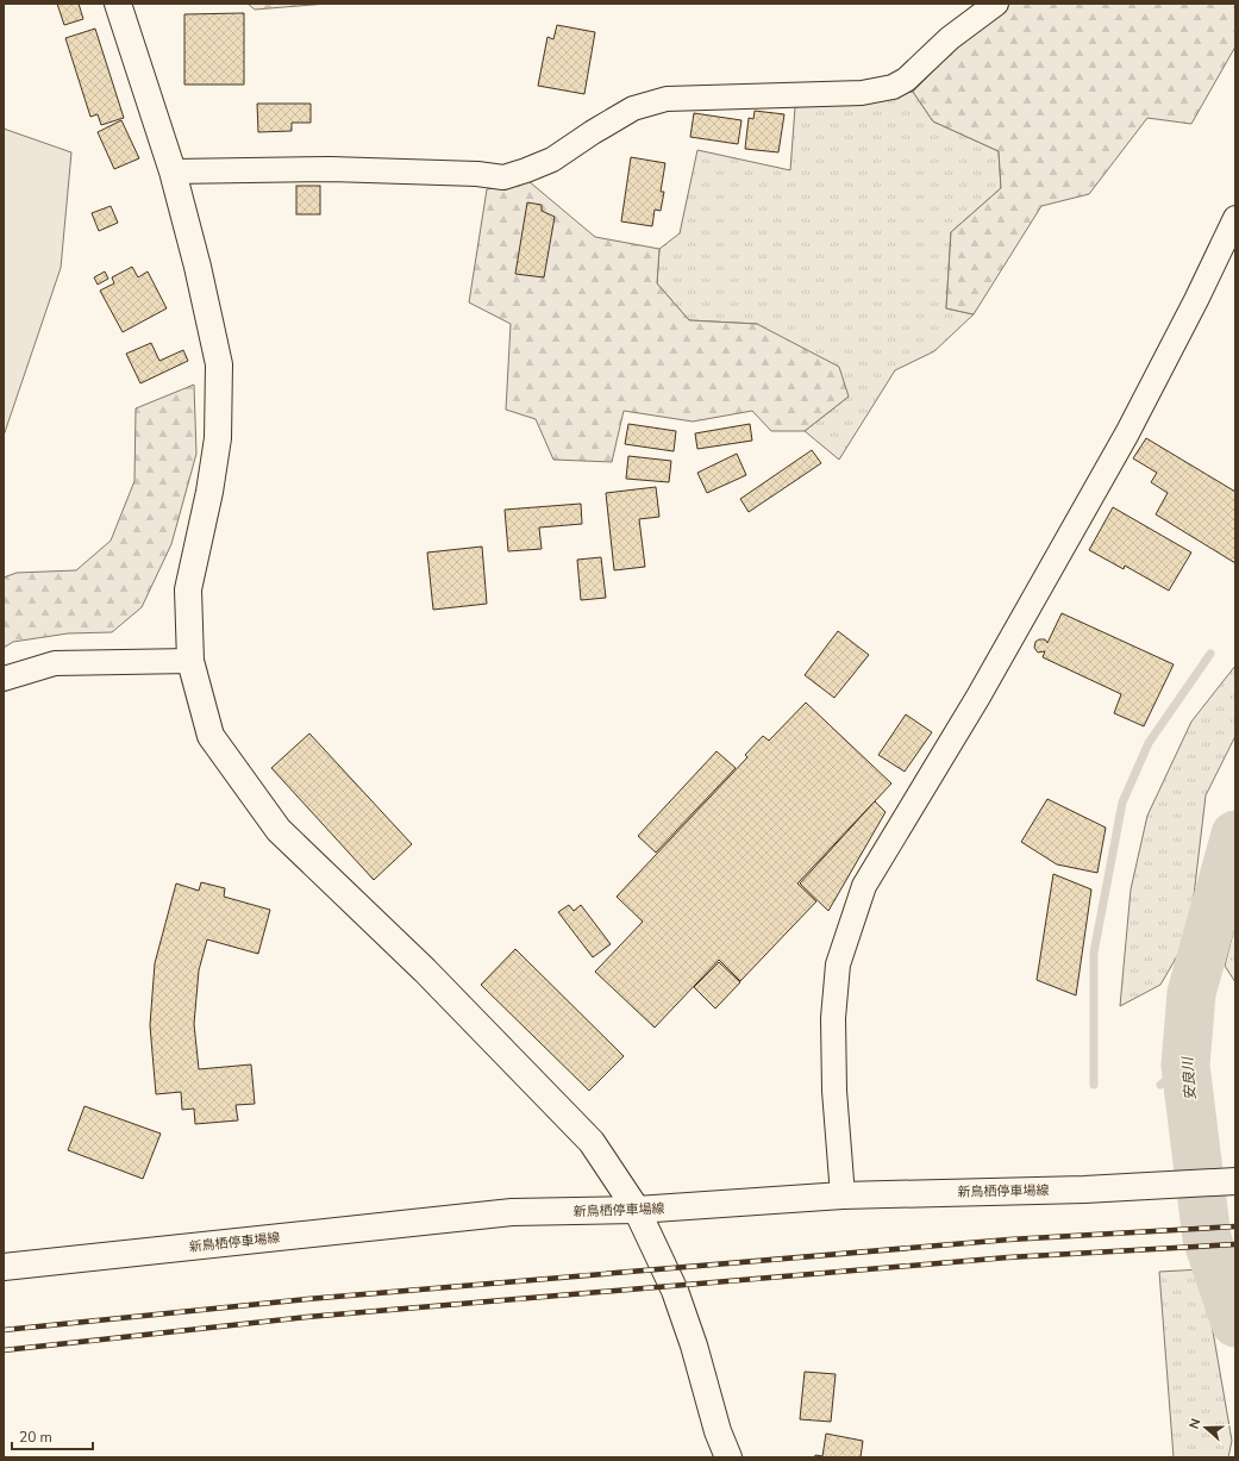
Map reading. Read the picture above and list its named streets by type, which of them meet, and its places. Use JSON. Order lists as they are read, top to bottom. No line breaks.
{"streets":{"street":["新鳥栖停車場線"]},"water":["安良川"],"scale_bar":"20 m","north":"left"}
